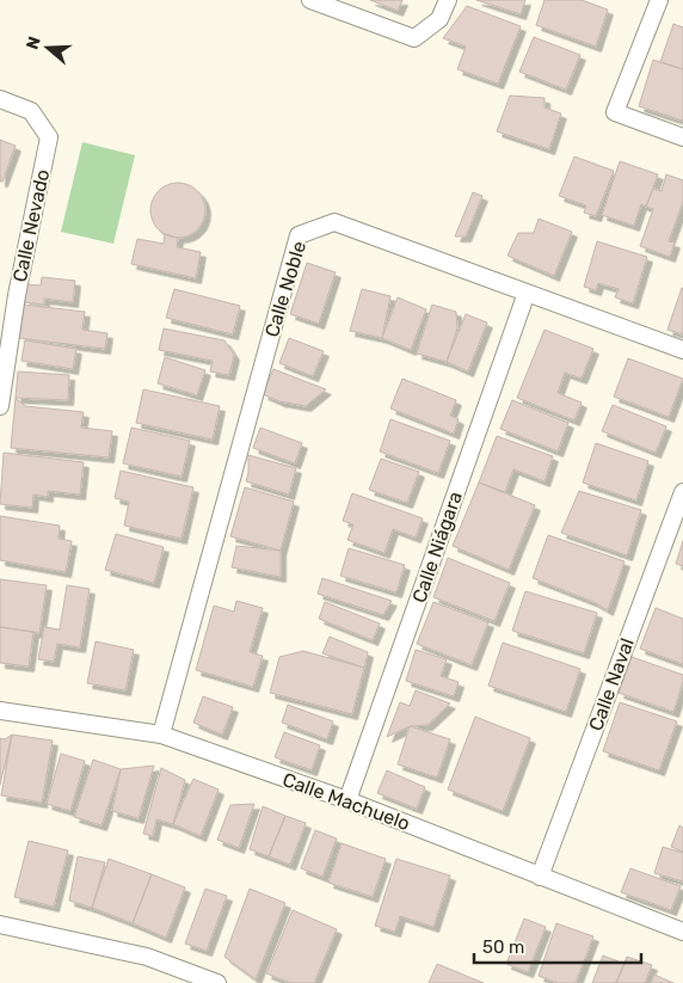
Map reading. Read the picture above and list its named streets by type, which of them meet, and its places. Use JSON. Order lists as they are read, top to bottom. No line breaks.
{"streets":{"street":["Calle Nevado","Calle Noble","Calle Niágara","Calle Naval","Calle Machuelo"]},"crossings":[["Calle Noble","Calle Niágara"],["Calle Noble","Calle Machuelo"],["Calle Niágara","Calle Machuelo"],["Calle Naval","Calle Machuelo"]],"scale_bar":"50 m","north":"left"}
